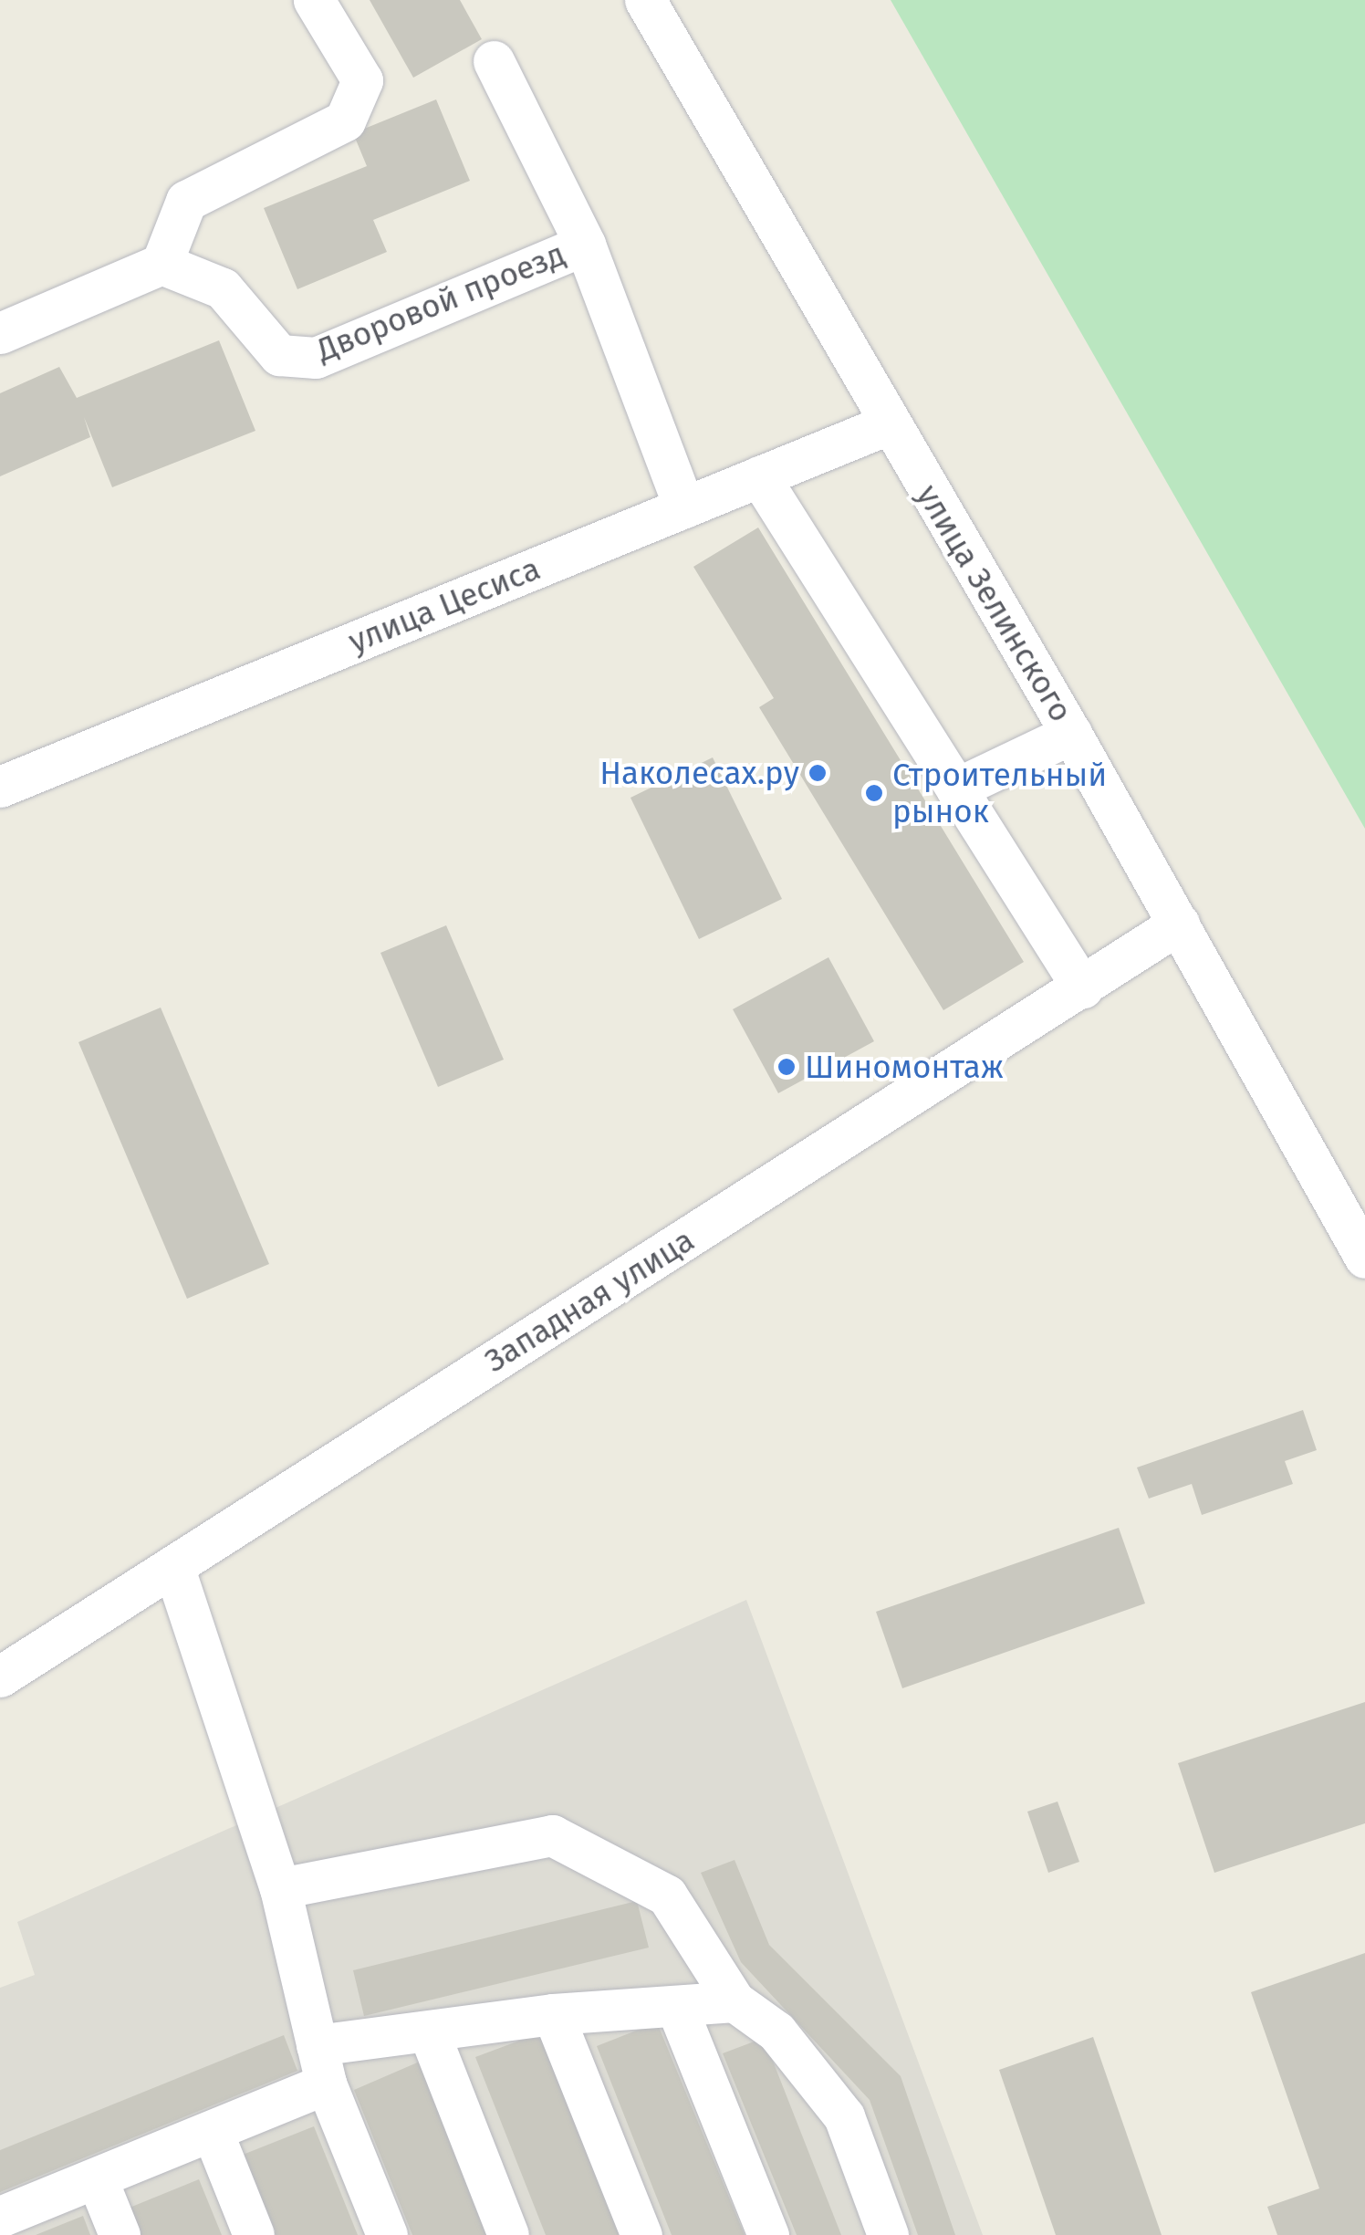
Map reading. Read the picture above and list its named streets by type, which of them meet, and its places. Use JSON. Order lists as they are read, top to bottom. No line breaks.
{"streets":{"street":["Дворовой проезд","улица Зелинского","улица Цесиса","Западная улица"]},"crossings":[["Дворовой проезд","улица Цесиса"],["улица Зелинского","улица Цесиса"],["улица Зелинского","Западная улица"]],"places":["Наколесах.ру","Строительный рынок","Шиномонтаж"]}
